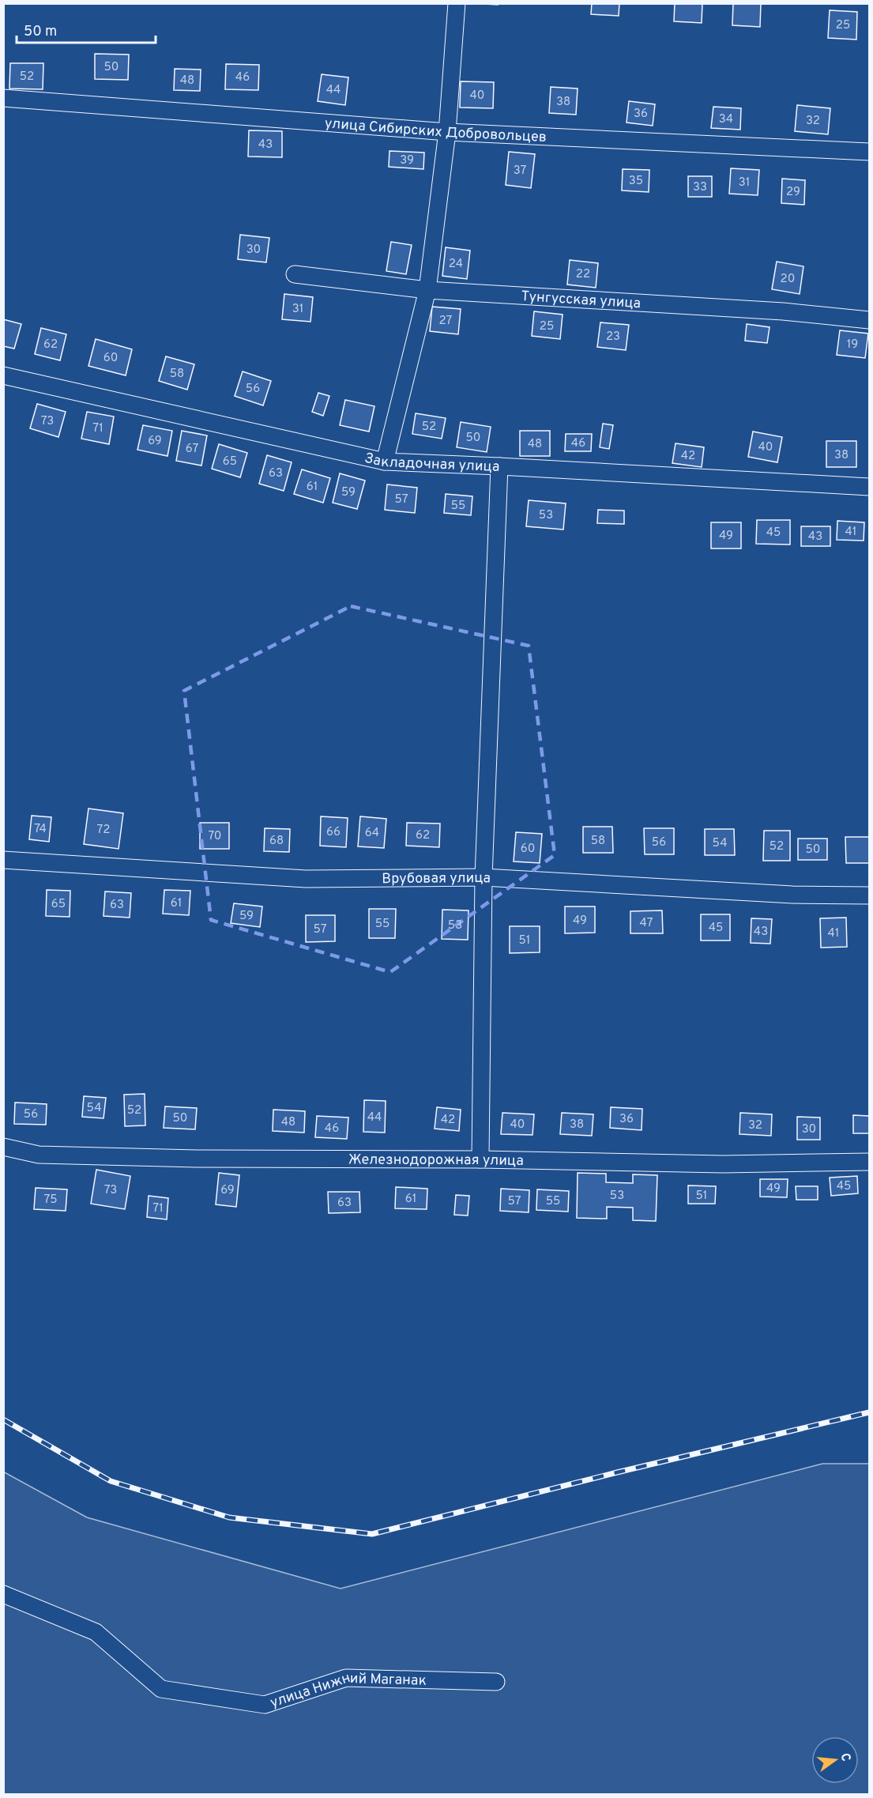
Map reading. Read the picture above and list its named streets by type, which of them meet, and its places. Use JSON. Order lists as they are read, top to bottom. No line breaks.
{"streets":{"street":["улица Сибирских Добровольцев","Тунгусская улица","Закладочная улица","Врубовая улица","Железнодорожная улица","улица Нижний Маганак"]},"house_numbers":["25","50","52","46","48","44","40","38","36","34","32","43","39","37","35","31","33","29","30","24","22","20","31","27","25","23","62","19","60","58","56","73","52","71","50","69","46","48","40","67","38","42","65","63","61","59","57","55","53","41","45","49","43","74","72","66","64","62","70","68","58","56","54","52","60","50","61","65","63","59","49","47","55","53","45","57","43","41","51","54","52","56","44","50","36","42","48","40","38","32","46","30","45","49","73","69","53","51","61","75","57","55","63","71"],"scale_bar":"50 m","north":"right"}
